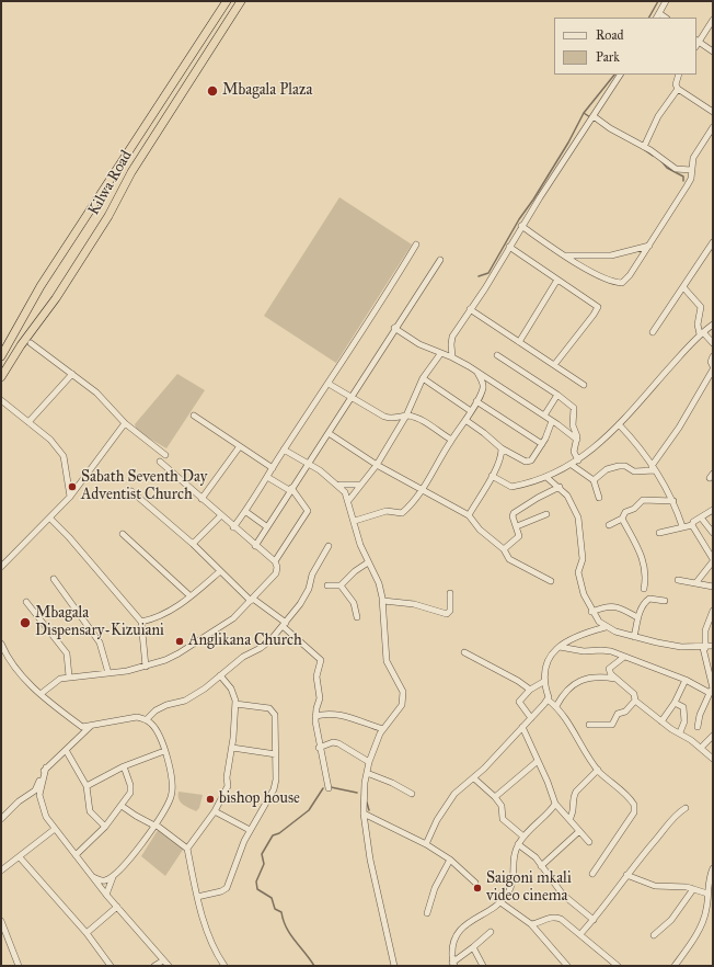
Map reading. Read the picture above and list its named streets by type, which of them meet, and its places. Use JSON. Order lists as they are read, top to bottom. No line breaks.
{"streets":{"highway":["Kilwa Road"]},"places":["Mbagala Plaza","Sabath Seventh Day Adventist Church","Mbagala Dispensary-Kizuiani","Anglikana Church","bishop house","Saigoni mkali video cinema"],"legend":["Road","Park"]}
